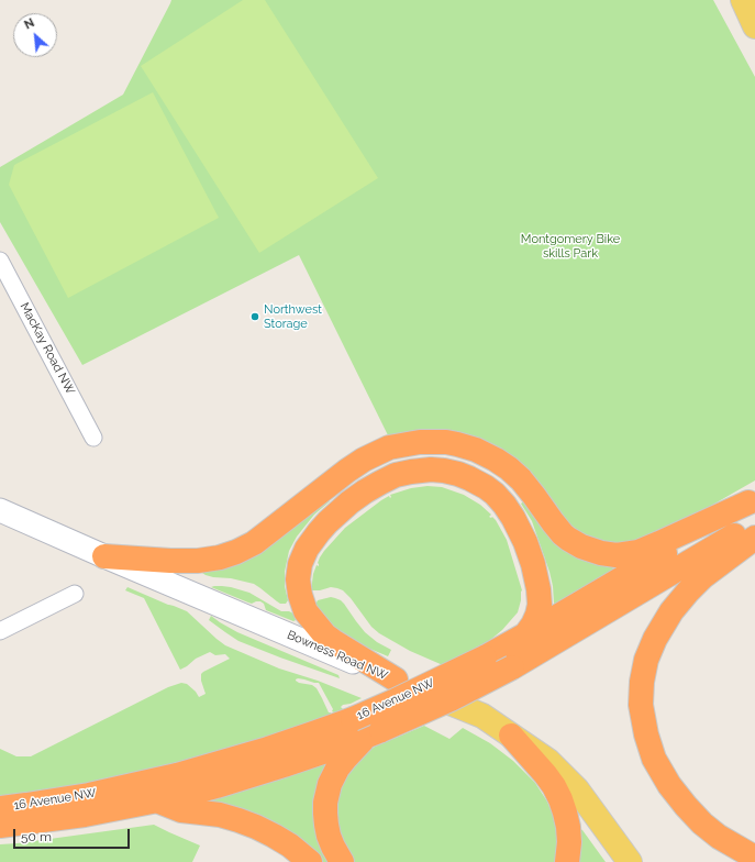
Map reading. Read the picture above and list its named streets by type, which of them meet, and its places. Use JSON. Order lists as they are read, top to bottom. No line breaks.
{"streets":{"highway":["16 Avenue NW"],"main road":["Bowness Road NW"],"street":["MacKay Road NW"]},"parks":["Montgomery Bike skills Park"],"places":["Northwest Storage"],"scale_bar":"50 m","north":"top left"}
